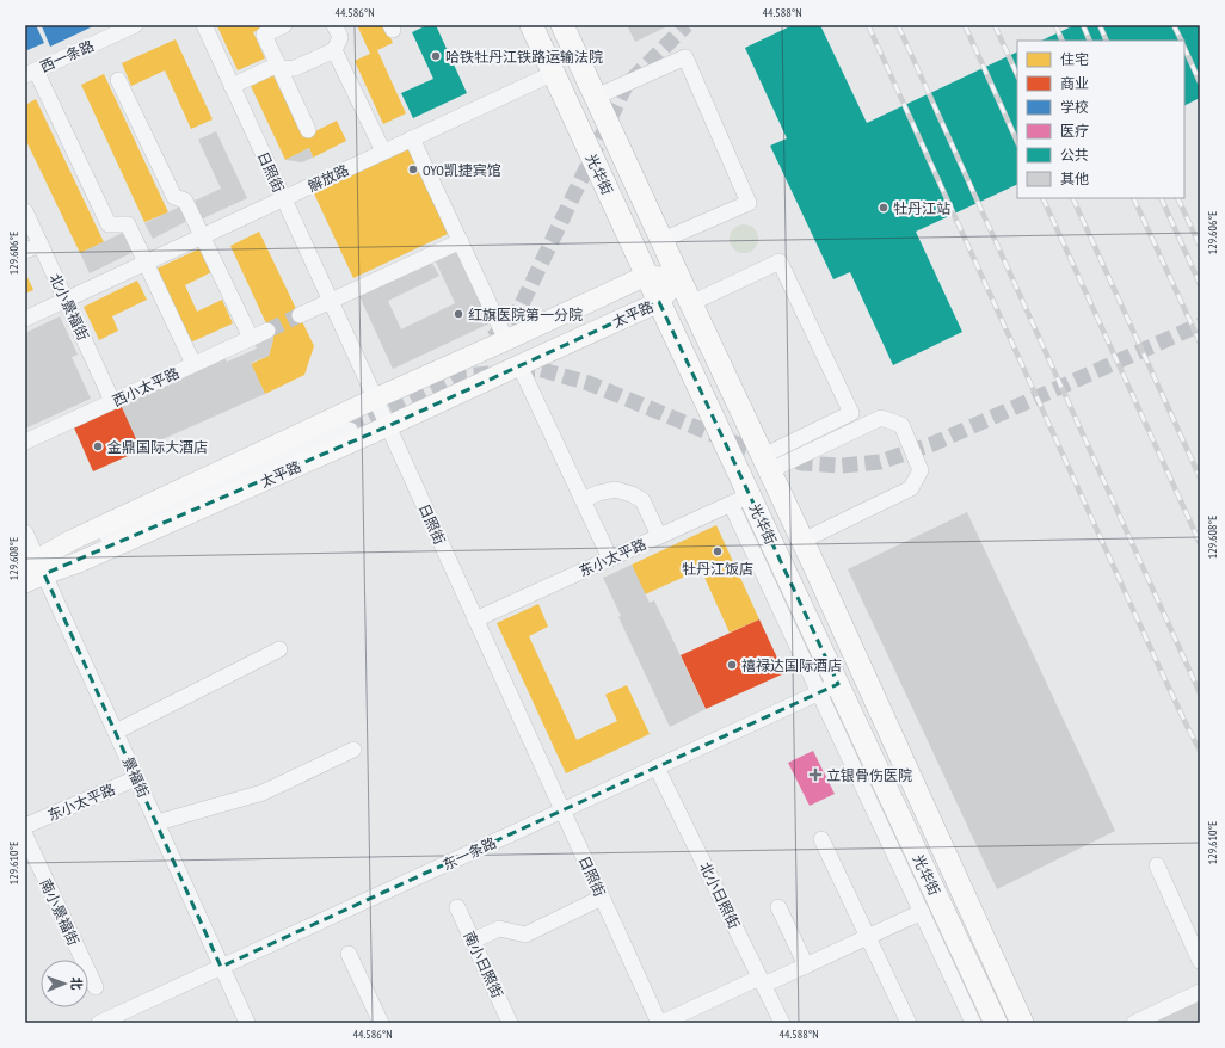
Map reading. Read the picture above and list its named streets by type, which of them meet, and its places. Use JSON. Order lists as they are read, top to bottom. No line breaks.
{"streets":{"highway":["光华街"],"main road":["太平路"],"street":["西一条路","日照街","解放路","北小景福街","西小太平路","东小太平路","景福街","东一条路","北小日照街","南小景福街","南小日照街"]},"crossings":[["日照街","解放路"],["日照街","太平路"],["日照街","东小太平路"],["日照街","东一条路"],["光华街","解放路"],["光华街","太平路"],["光华街","东小太平路"],["光华街","东一条路"],["解放路","北小景福街"],["北小景福街","西小太平路"],["太平路","景福街"],["东小太平路","景福街"],["景福街","东一条路"],["东一条路","北小日照街"]],"places":{"other":["哈铁牡丹江铁路运输法院","OYO凯捷宾馆","牡丹江站","红旗医院第一分院","金鼎国际大酒店","牡丹江饭店","禧禄达国际酒店"],"health":["立银骨伤医院"]},"legend":["住宅","商业","学校","医疗","公共","其他"],"north":"right","coordinates":["44.586°N","44.588°N","129.606°E","129.608°E","129.610°E"]}
